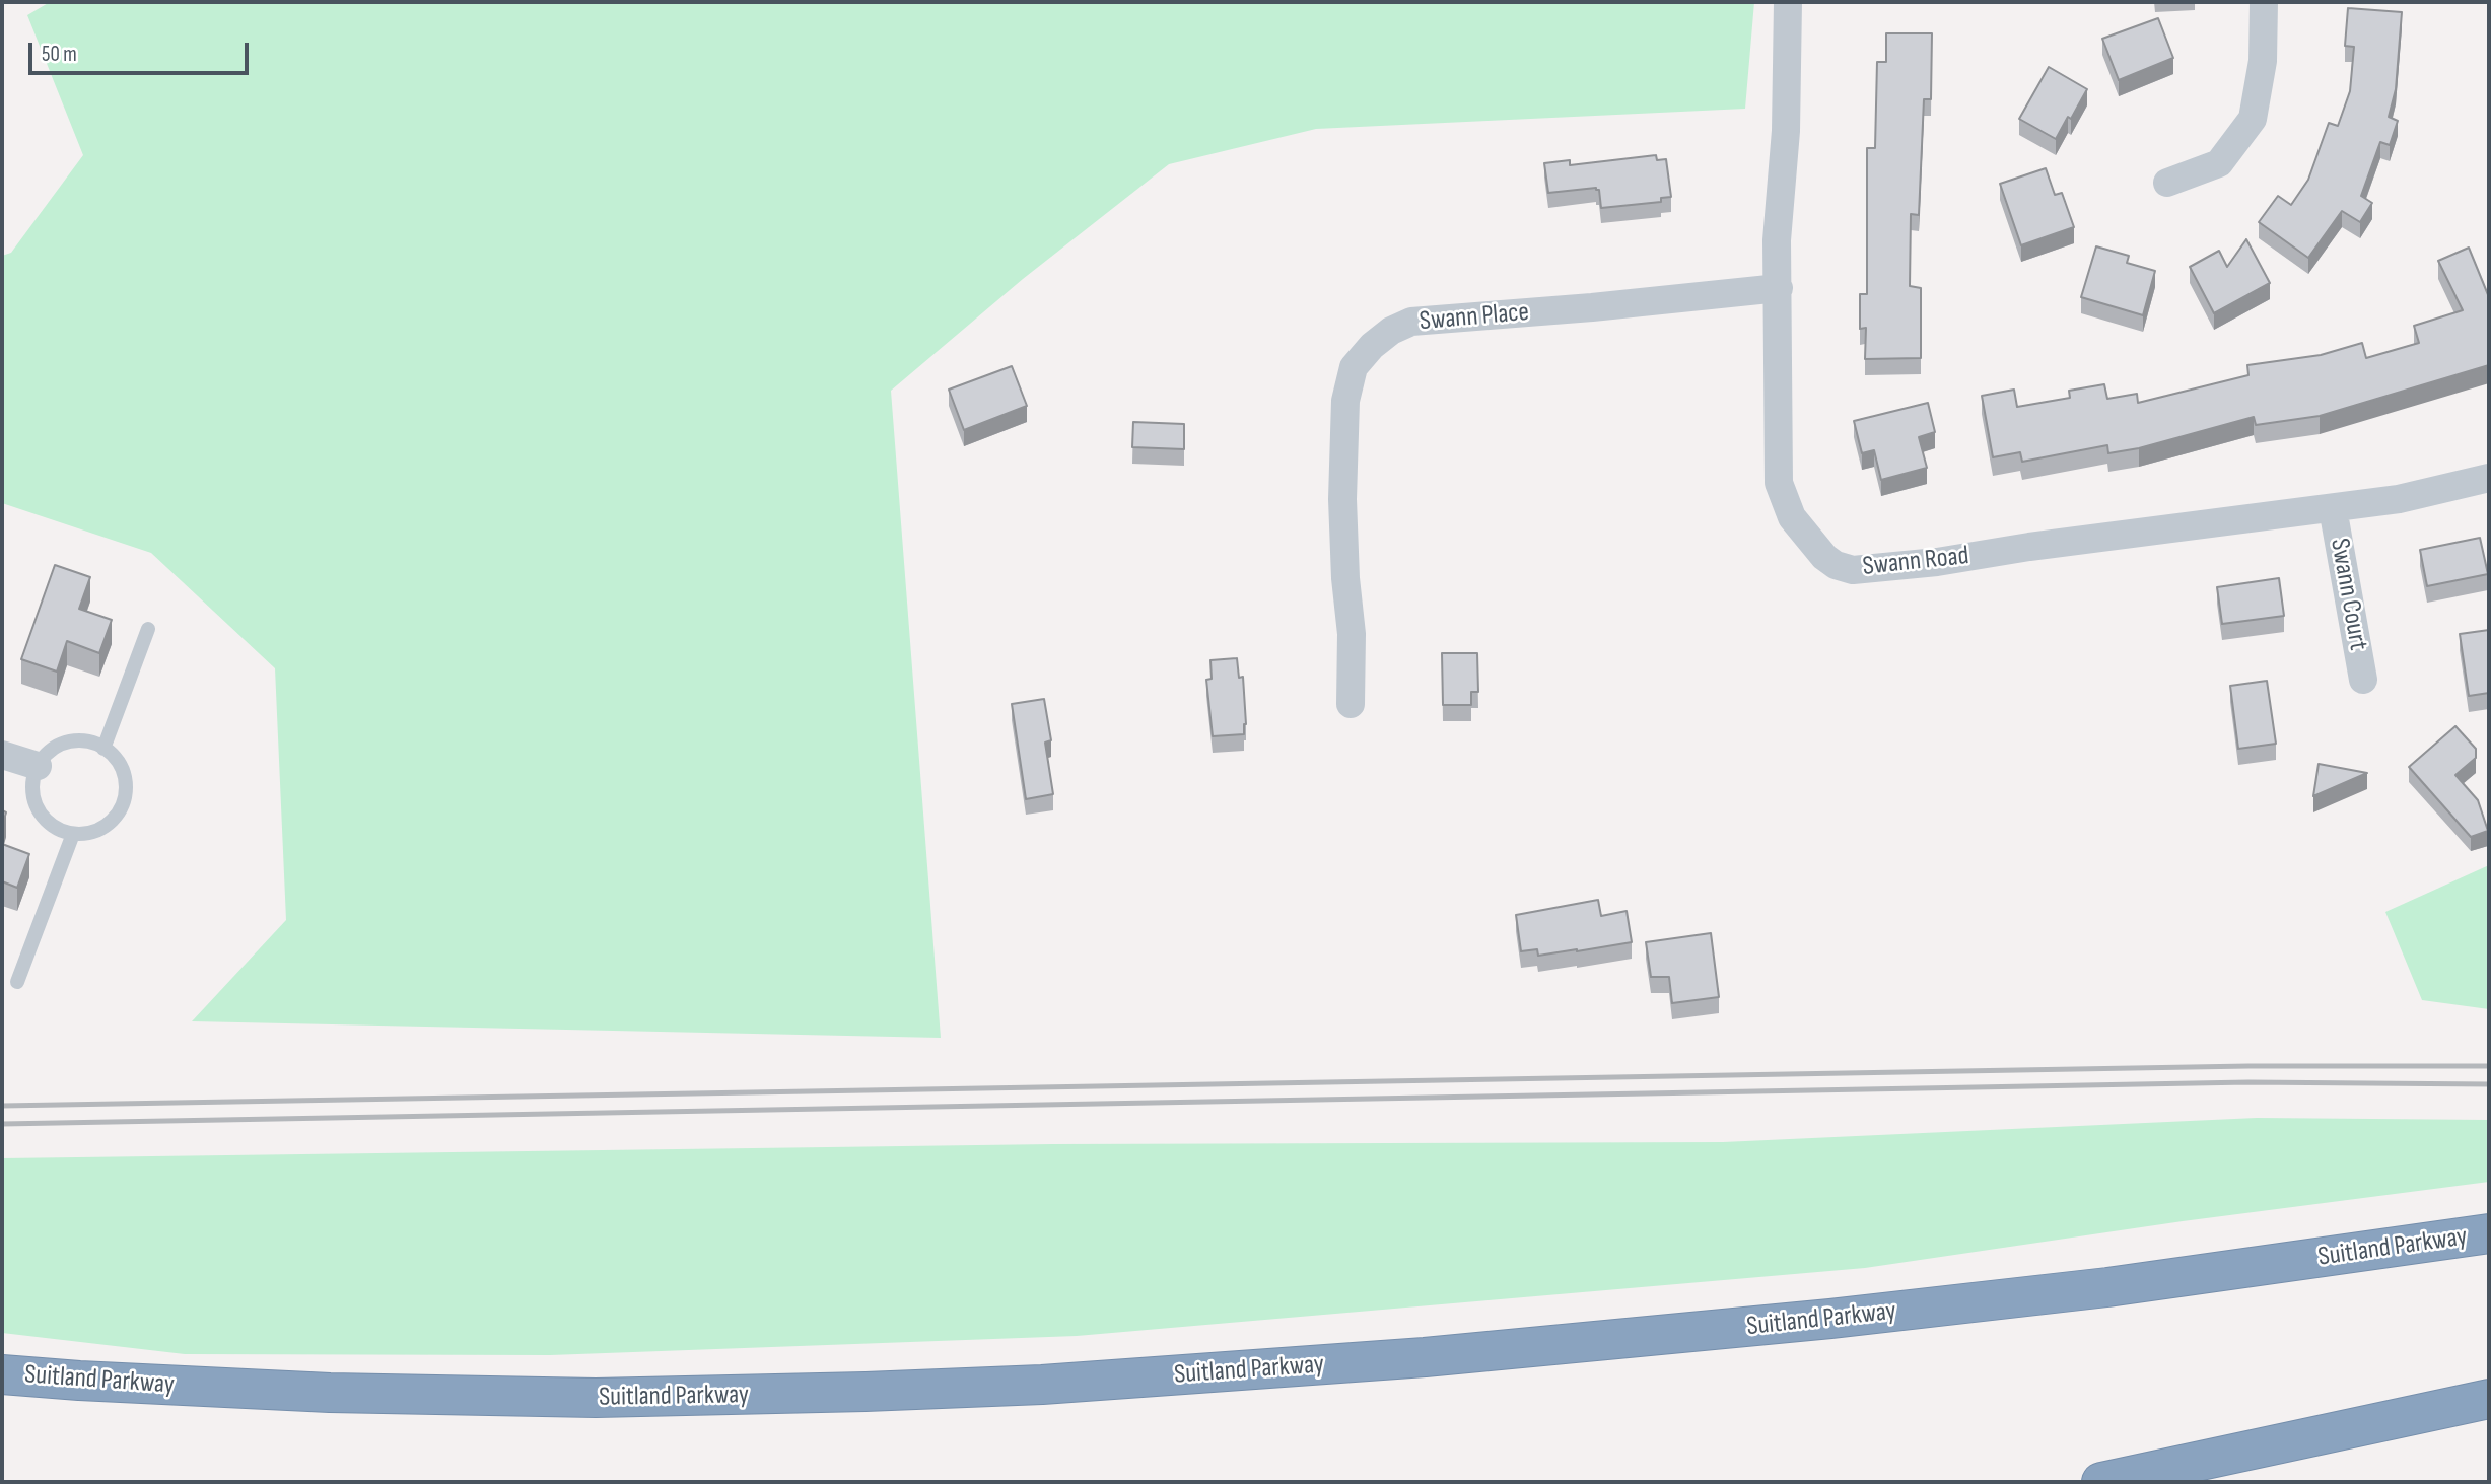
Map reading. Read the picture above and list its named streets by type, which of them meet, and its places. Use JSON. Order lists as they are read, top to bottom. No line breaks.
{"streets":{"highway":["Suitland Parkway"],"street":["Swann Place","Swann Road","Swann Court"]},"crossings":[["Swann Place","Swann Road"],["Swann Road","Swann Court"]],"scale_bar":"50 m"}
